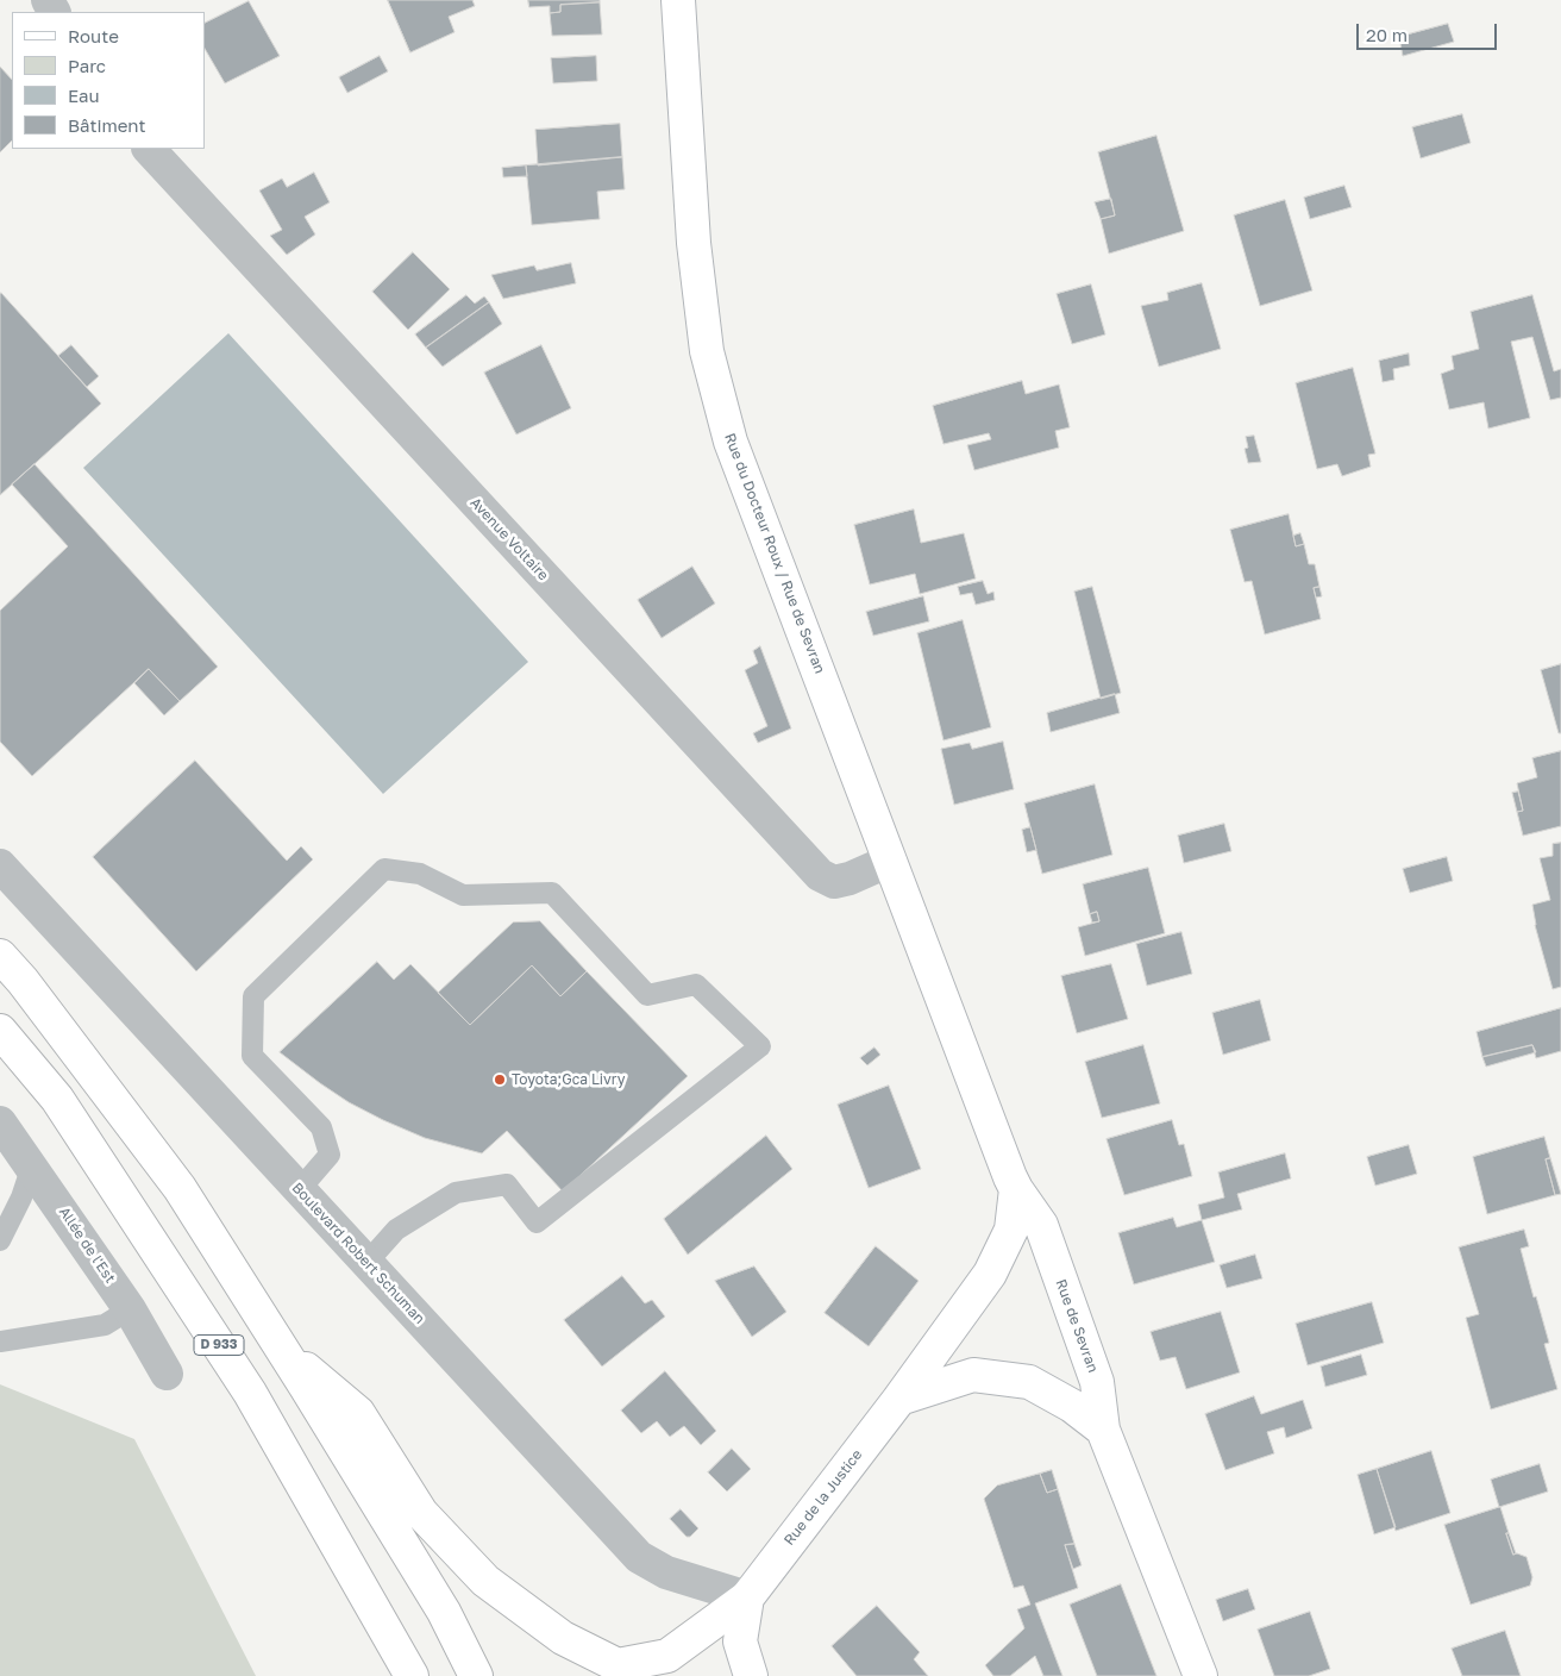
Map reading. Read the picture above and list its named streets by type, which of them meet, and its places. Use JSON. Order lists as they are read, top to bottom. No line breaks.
{"streets":{"main road":["Rue du Docteur Roux / Rue de Sevran","Rue de Sevran","D 933","Rue de la Justice"],"street":["Avenue Voltaire","Allée de l'Est","Boulevard Robert Schuman"]},"crossings":[["Avenue Voltaire","Rue du Docteur Roux / Rue de Sevran"],["Rue du Docteur Roux / Rue de Sevran","Rue de Sevran"],["Boulevard Robert Schuman","Rue de la Justice"],["Rue de Sevran","Rue de la Justice"]],"places":["Toyota;Gca Livry"],"legend":["Route","Parc","Eau","Bâtiment"],"scale_bar":"20 m"}
